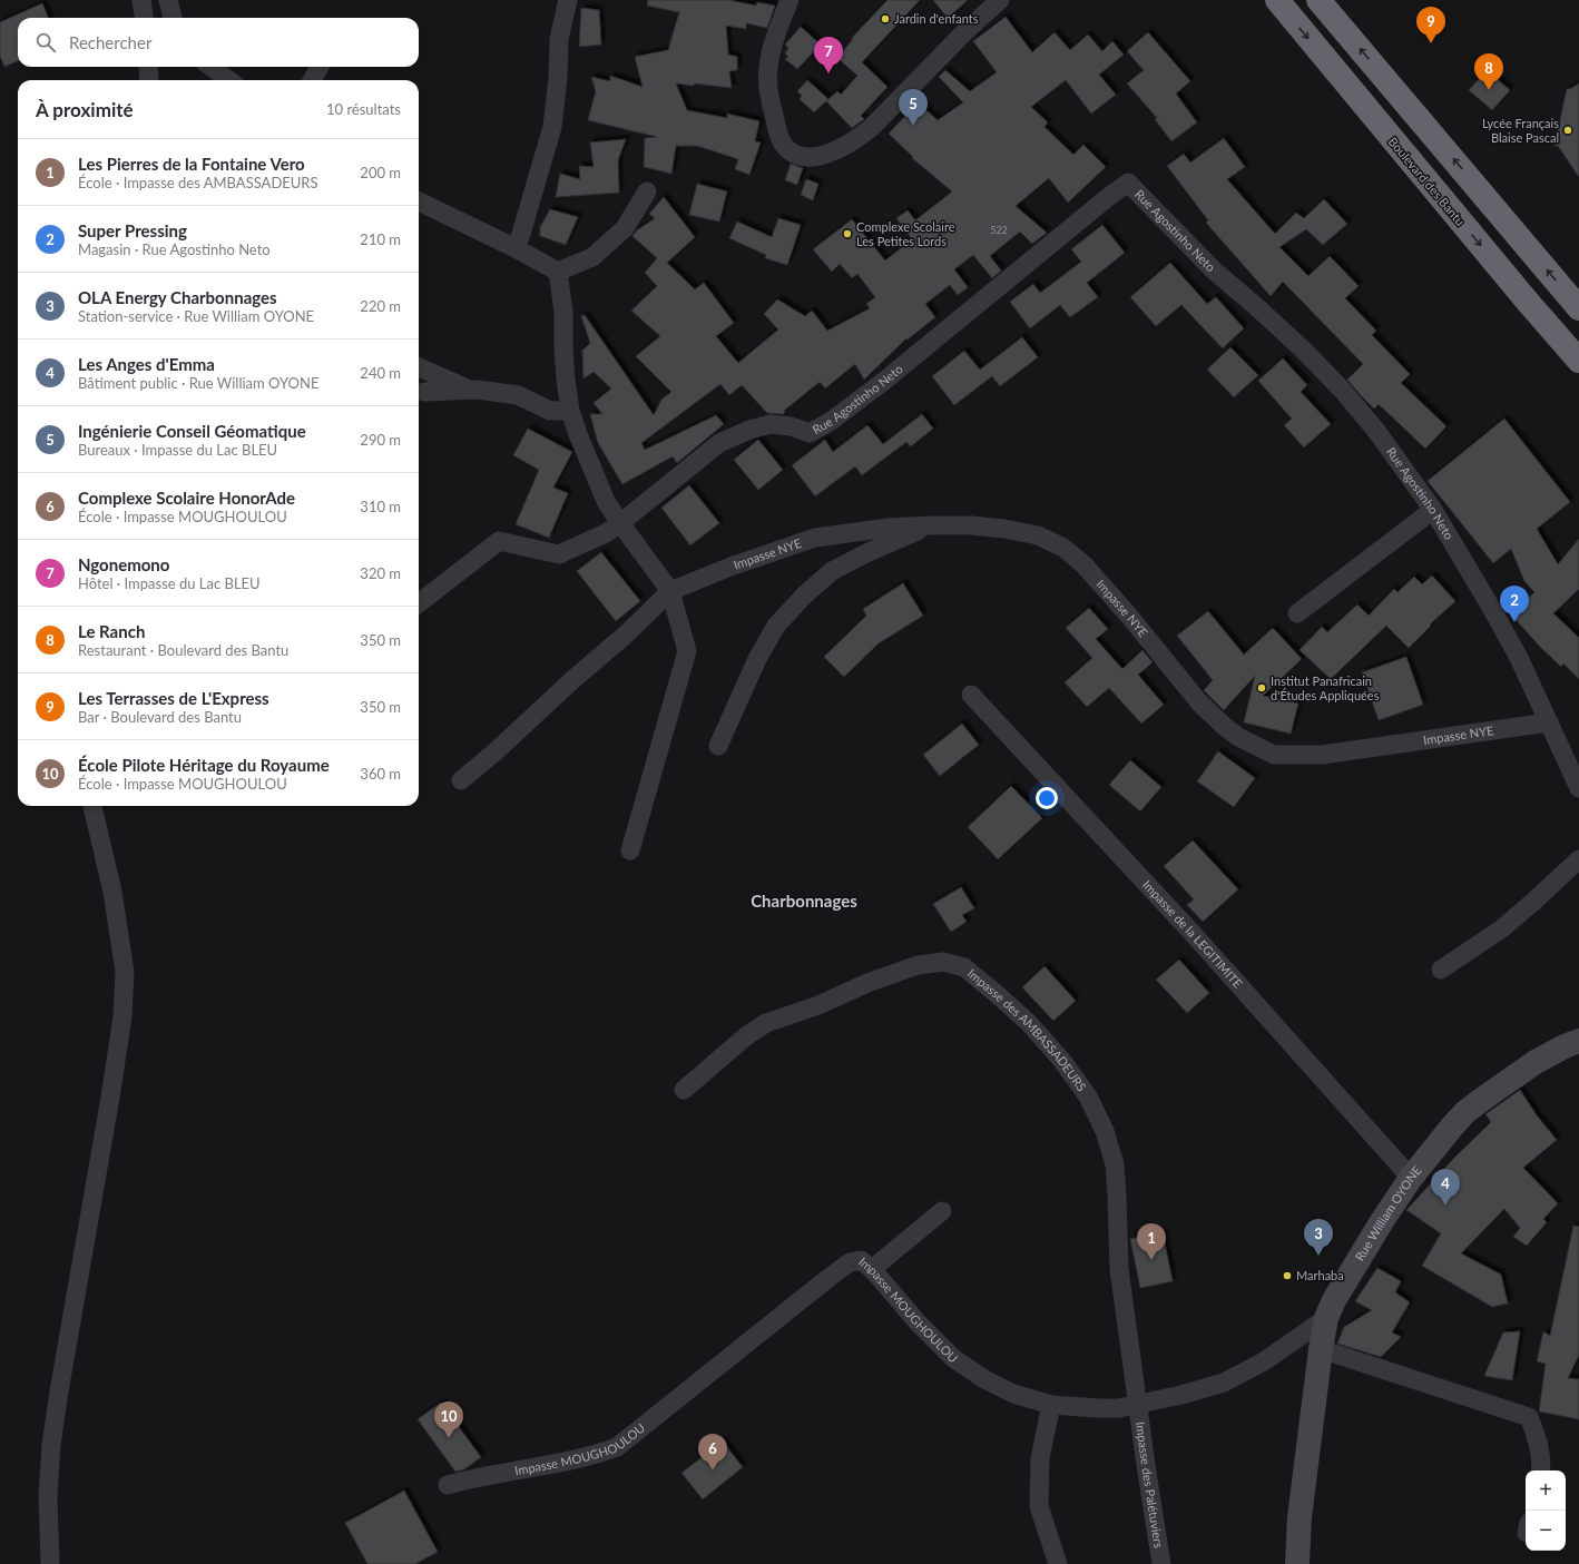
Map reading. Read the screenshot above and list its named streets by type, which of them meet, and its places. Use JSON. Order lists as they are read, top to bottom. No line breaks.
{"streets":{"highway":["Boulevard des Bantu"],"street":["Rue Agostinho Neto","Impasse NYE","Impasse de la LEGITIMITE","Impasse des AMBASSADEURS","Rue William OYONE","Impasse MOUGHOULOU","Impasse des Palétuviers"]},"crossings":[["Rue Agostinho Neto","Impasse NYE"],["Impasse de la LEGITIMITE","Rue William OYONE"],["Impasse des AMBASSADEURS","Impasse MOUGHOULOU"],["Impasse des AMBASSADEURS","Impasse des Palétuviers"],["Rue William OYONE","Impasse MOUGHOULOU"],["Impasse MOUGHOULOU","Impasse des Palétuviers"]],"districts":["Charbonnages"],"places":["Jardin d'enfants","Lycée Français Blaise Pascal","Complexe Scolaire Les Petites Lords","Institut Panafricain d'Études Appliquées","Marhaba"],"house_numbers":["522"],"page":{"pins":["9","7","8","5","2","4","3","1","10","6"],"search":"Rechercher","heading":["À proximité","10 résultats"],"list":[{"mark":"1","name":"Les Pierres de la Fontaine Vero","note":"École · Impasse des AMBASSADEURS","value":"200 m"},{"mark":"2","name":"Super Pressing","note":"Magasin · Rue Agostinho Neto","value":"210 m"},{"mark":"3","name":"OLA Energy Charbonnages","note":"Station-service · Rue William OYONE","value":"220 m"},{"mark":"4","name":"Les Anges d'Emma","note":"Bâtiment public · Rue William OYONE","value":"240 m"},{"mark":"5","name":"Ingénierie Conseil Géomatique","note":"Bureaux · Impasse du Lac BLEU","value":"290 m"},{"mark":"6","name":"Complexe Scolaire HonorAde","note":"École · Impasse MOUGHOULOU","value":"310 m"},{"mark":"7","name":"Ngonemono","note":"Hôtel · Impasse du Lac BLEU","value":"320 m"},{"mark":"8","name":"Le Ranch","note":"Restaurant · Boulevard des Bantu","value":"350 m"},{"mark":"9","name":"Les Terrasses de L'Express","note":"Bar · Boulevard des Bantu","value":"350 m"},{"mark":"10","name":"École Pilote Héritage du Royaume","note":"École · Impasse MOUGHOULOU","value":"360 m"}],"map_buttons":["+","−"]}}
